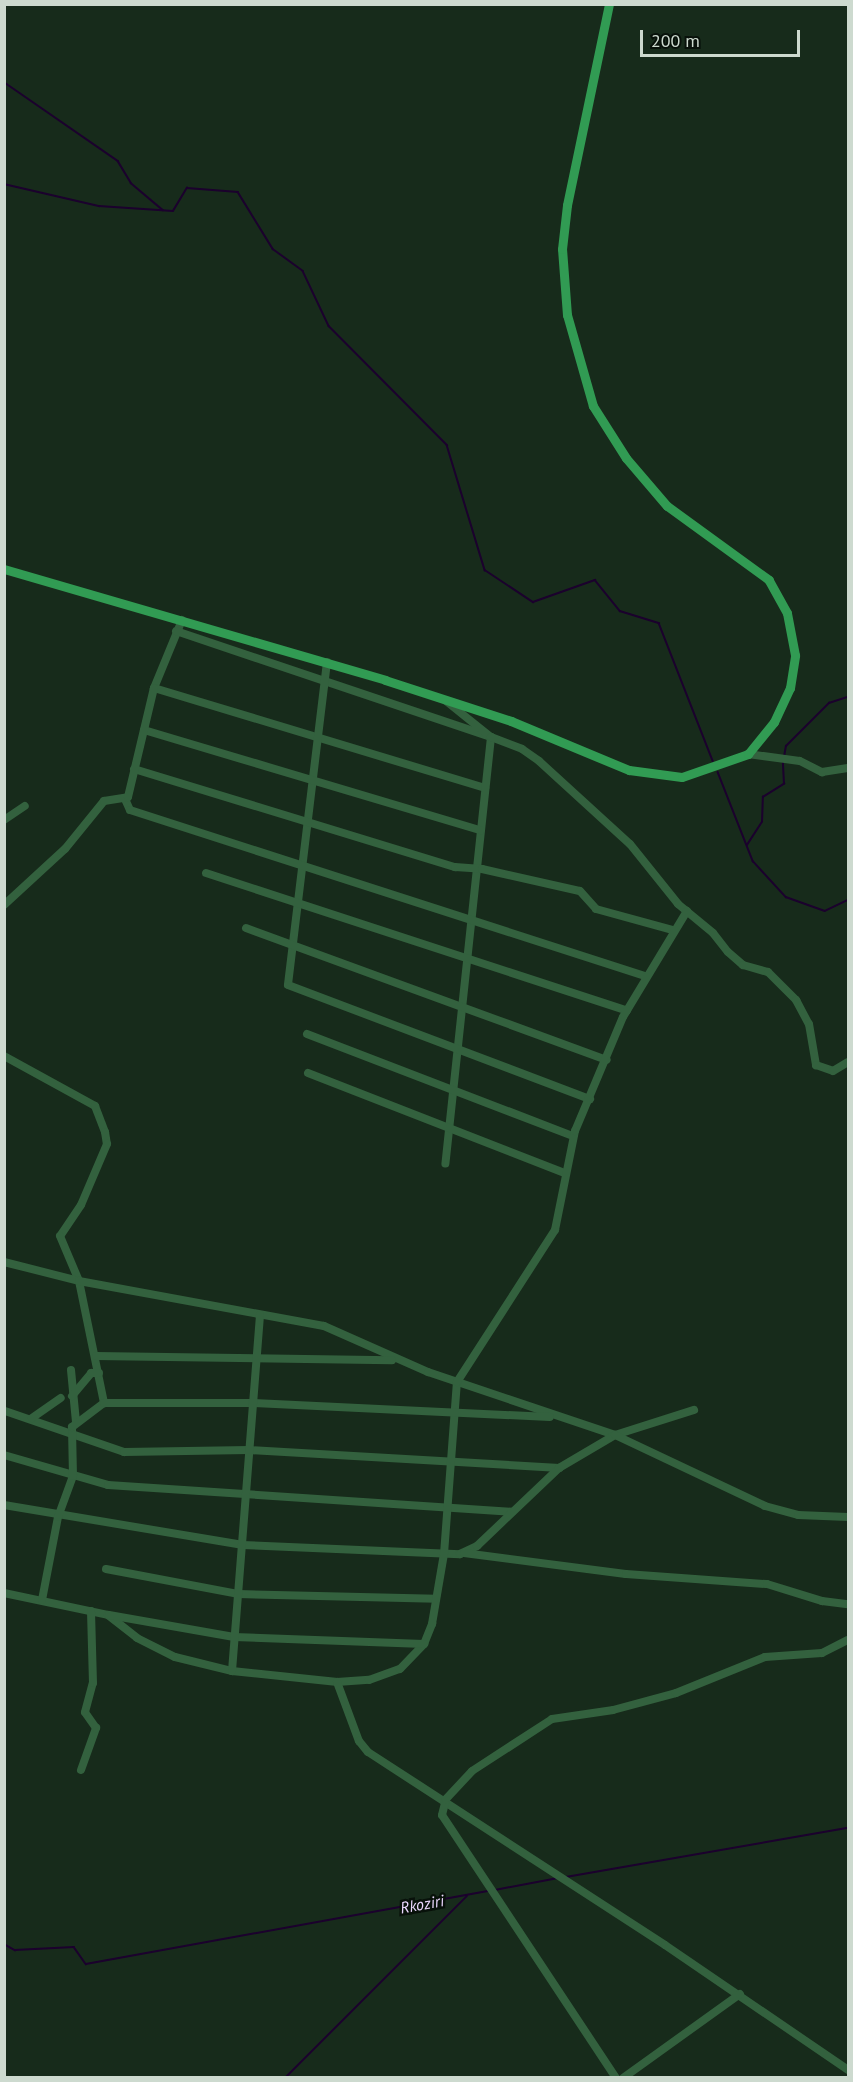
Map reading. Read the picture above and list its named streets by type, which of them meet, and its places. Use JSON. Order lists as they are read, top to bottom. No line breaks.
{"water":["Rkoziri"],"scale_bar":"200 m"}
